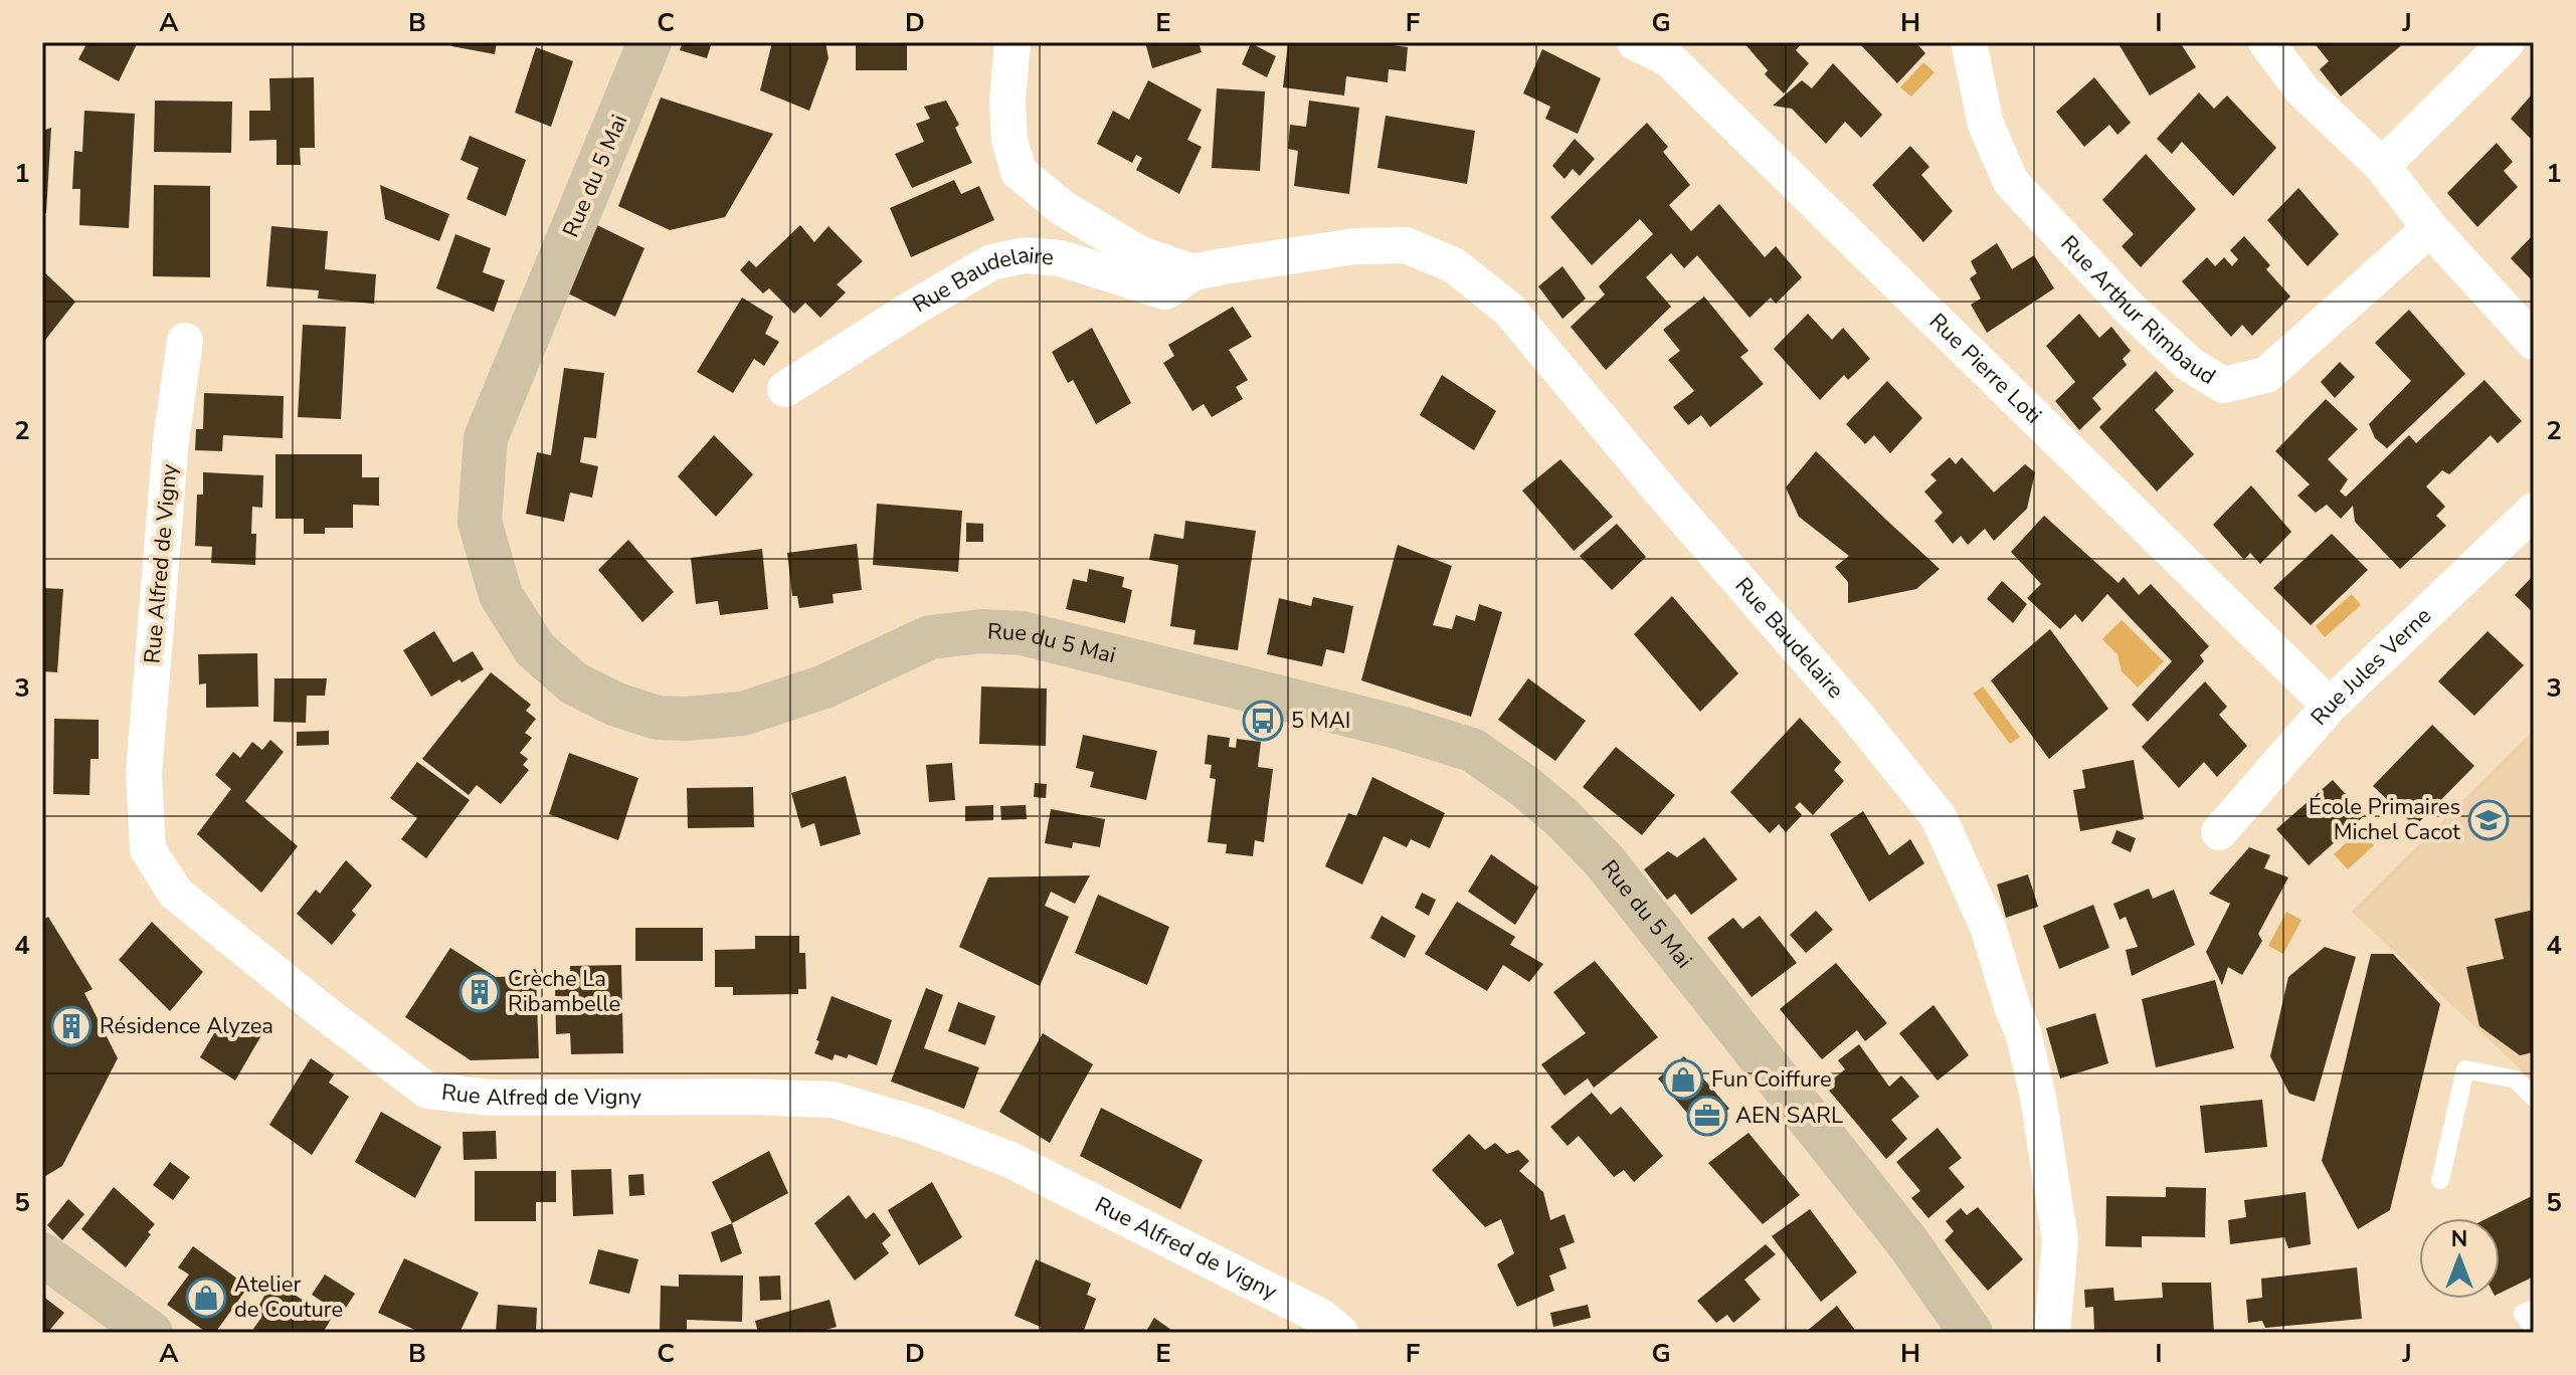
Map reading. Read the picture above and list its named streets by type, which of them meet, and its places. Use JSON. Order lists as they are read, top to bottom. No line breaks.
{"streets":{"main road":["Rue du 5 Mai"],"street":["Rue Baudelaire","Rue Arthur Rimbaud","Rue Pierre Loti","Rue Alfred de Vigny","Rue Jules Verne"]},"crossings":[["Rue Pierre Loti","Rue Jules Verne"]],"places":{"bus stop":["5 MAI"],"school or university":["École Primaires Michel Cacot"],"building":["Crèche La Ribambelle","Résidence Alyzea"],"shop":["Fun Coiffure","Atelier de Couture"],"office":["AEN SARL"]},"north":"top","grid":{"columns":["A","B","C","D","E","F","G","H","I","J"],"rows":["1","2","3","4","5"]}}
